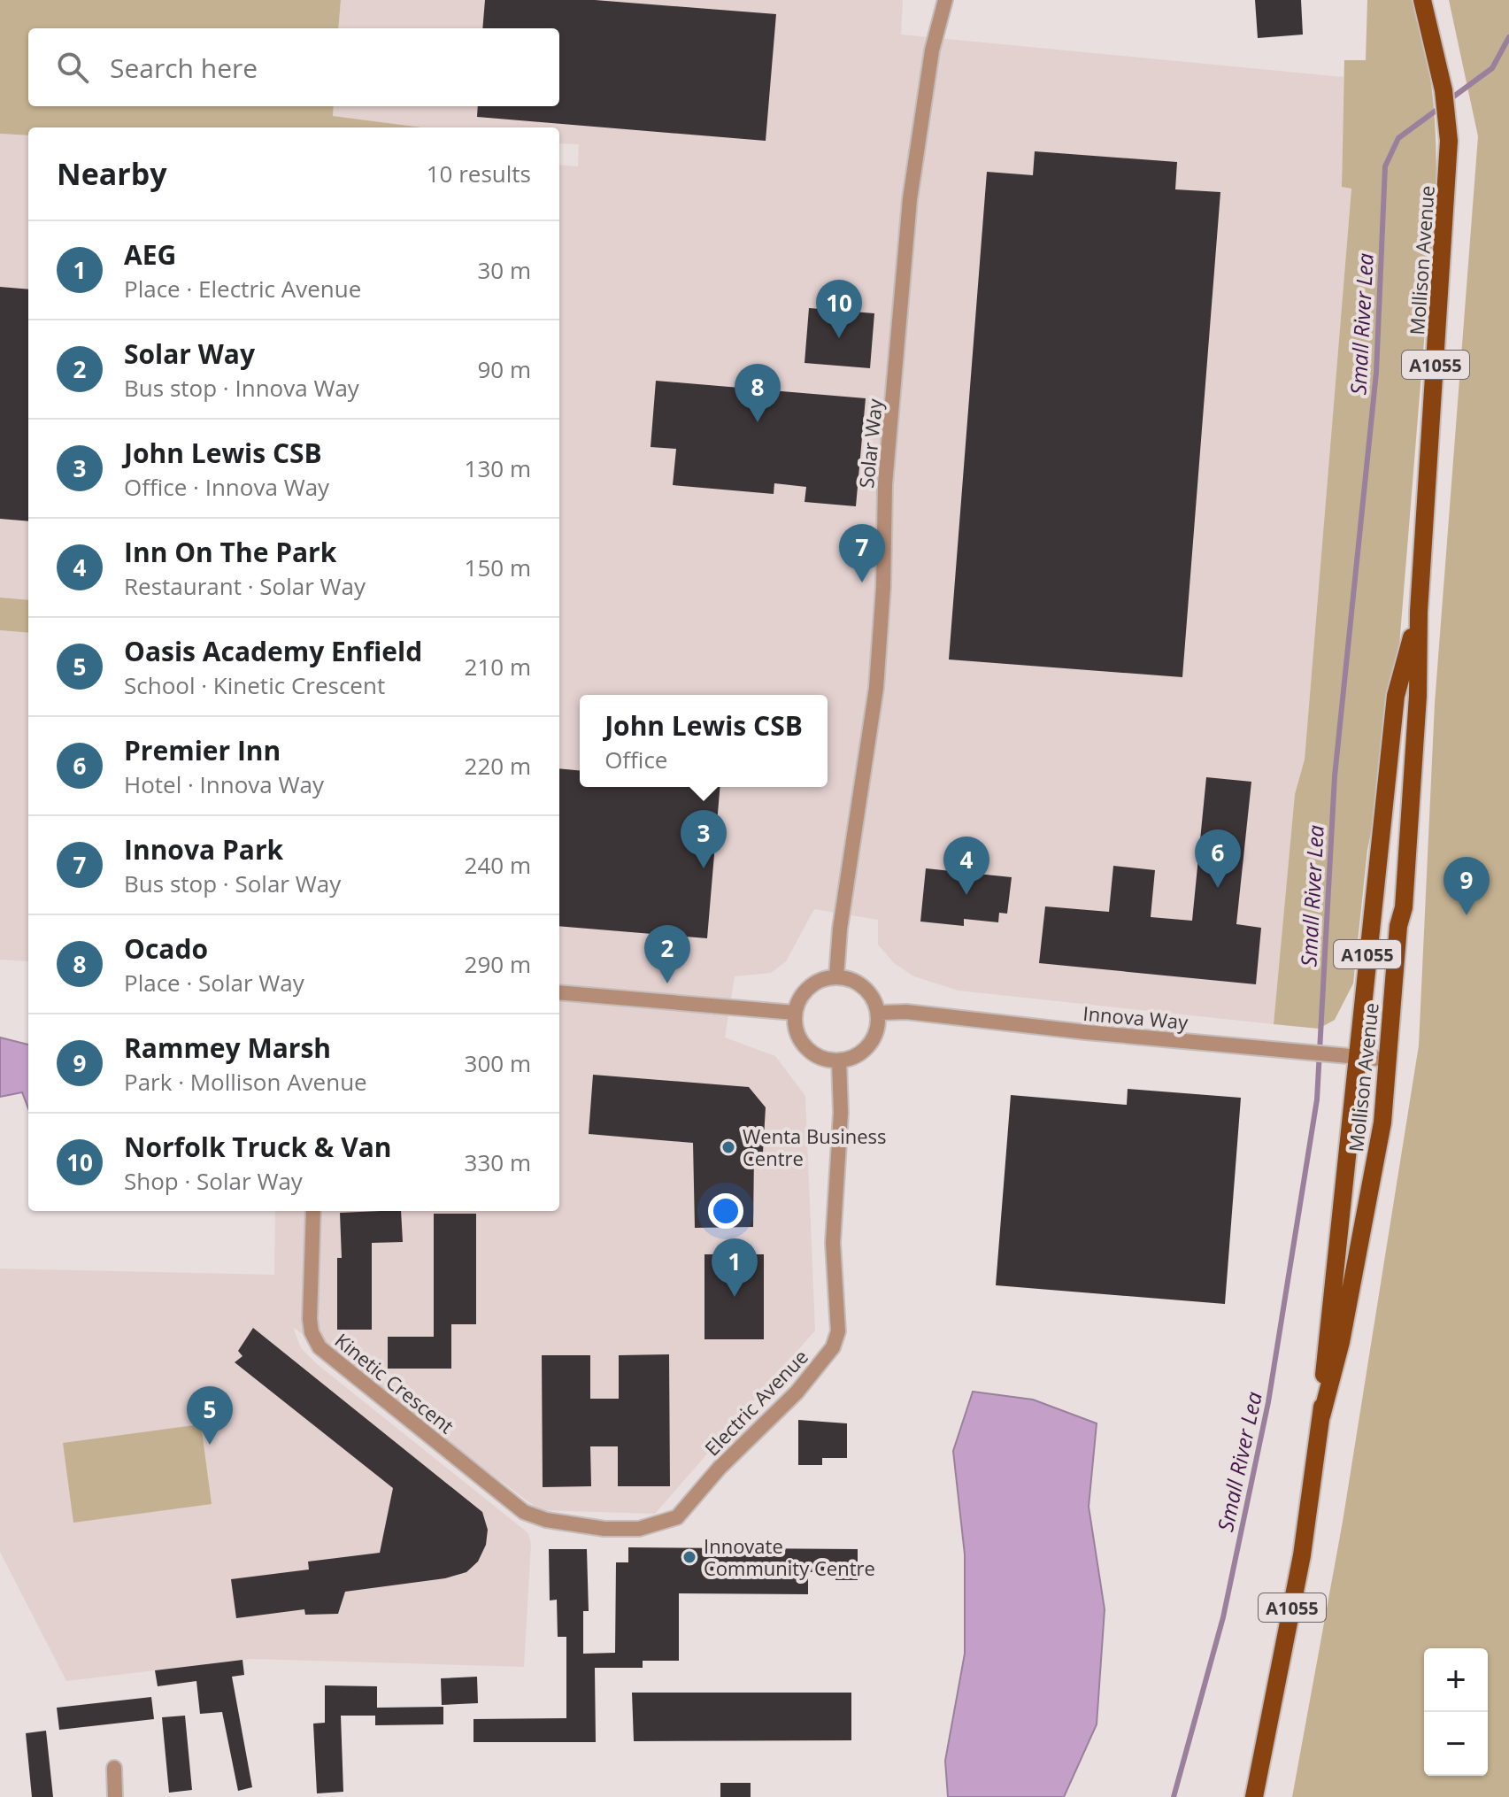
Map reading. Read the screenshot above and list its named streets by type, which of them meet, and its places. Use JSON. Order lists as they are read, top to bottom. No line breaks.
{"streets":{"main road":["Mollison Avenue","A1055"],"street":["Solar Way","Innova Way","Kinetic Crescent","Electric Avenue"]},"crossings":[["Mollison Avenue","Innova Way"],["Solar Way","Innova Way"],["Solar Way","Electric Avenue"],["Innova Way","Electric Avenue"],["Kinetic Crescent","Electric Avenue"]],"water":["Small River Lea"],"places":["Wenta Business Centre","Innovate Community Centre"],"page":{"search":"Search here","heading":["Nearby","10 results"],"list":[{"mark":"1","name":"AEG","note":"Place · Electric Avenue","value":"30 m"},{"mark":"2","name":"Solar Way","note":"Bus stop · Innova Way","value":"90 m"},{"mark":"3","name":"John Lewis CSB","note":"Office · Innova Way","value":"130 m"},{"mark":"4","name":"Inn On The Park","note":"Restaurant · Solar Way","value":"150 m"},{"mark":"5","name":"Oasis Academy Enfield","note":"School · Kinetic Crescent","value":"210 m"},{"mark":"6","name":"Premier Inn","note":"Hotel · Innova Way","value":"220 m"},{"mark":"7","name":"Innova Park","note":"Bus stop · Solar Way","value":"240 m"},{"mark":"8","name":"Ocado","note":"Place · Solar Way","value":"290 m"},{"mark":"9","name":"Rammey Marsh","note":"Park · Mollison Avenue","value":"300 m"},{"mark":"10","name":"Norfolk Truck & Van","note":"Shop · Solar Way","value":"330 m"}],"pins":["10","8","7","3","6","4","9","2","1","5"],"popup":["John Lewis CSB","Office"],"map_buttons":["+","−"]}}
